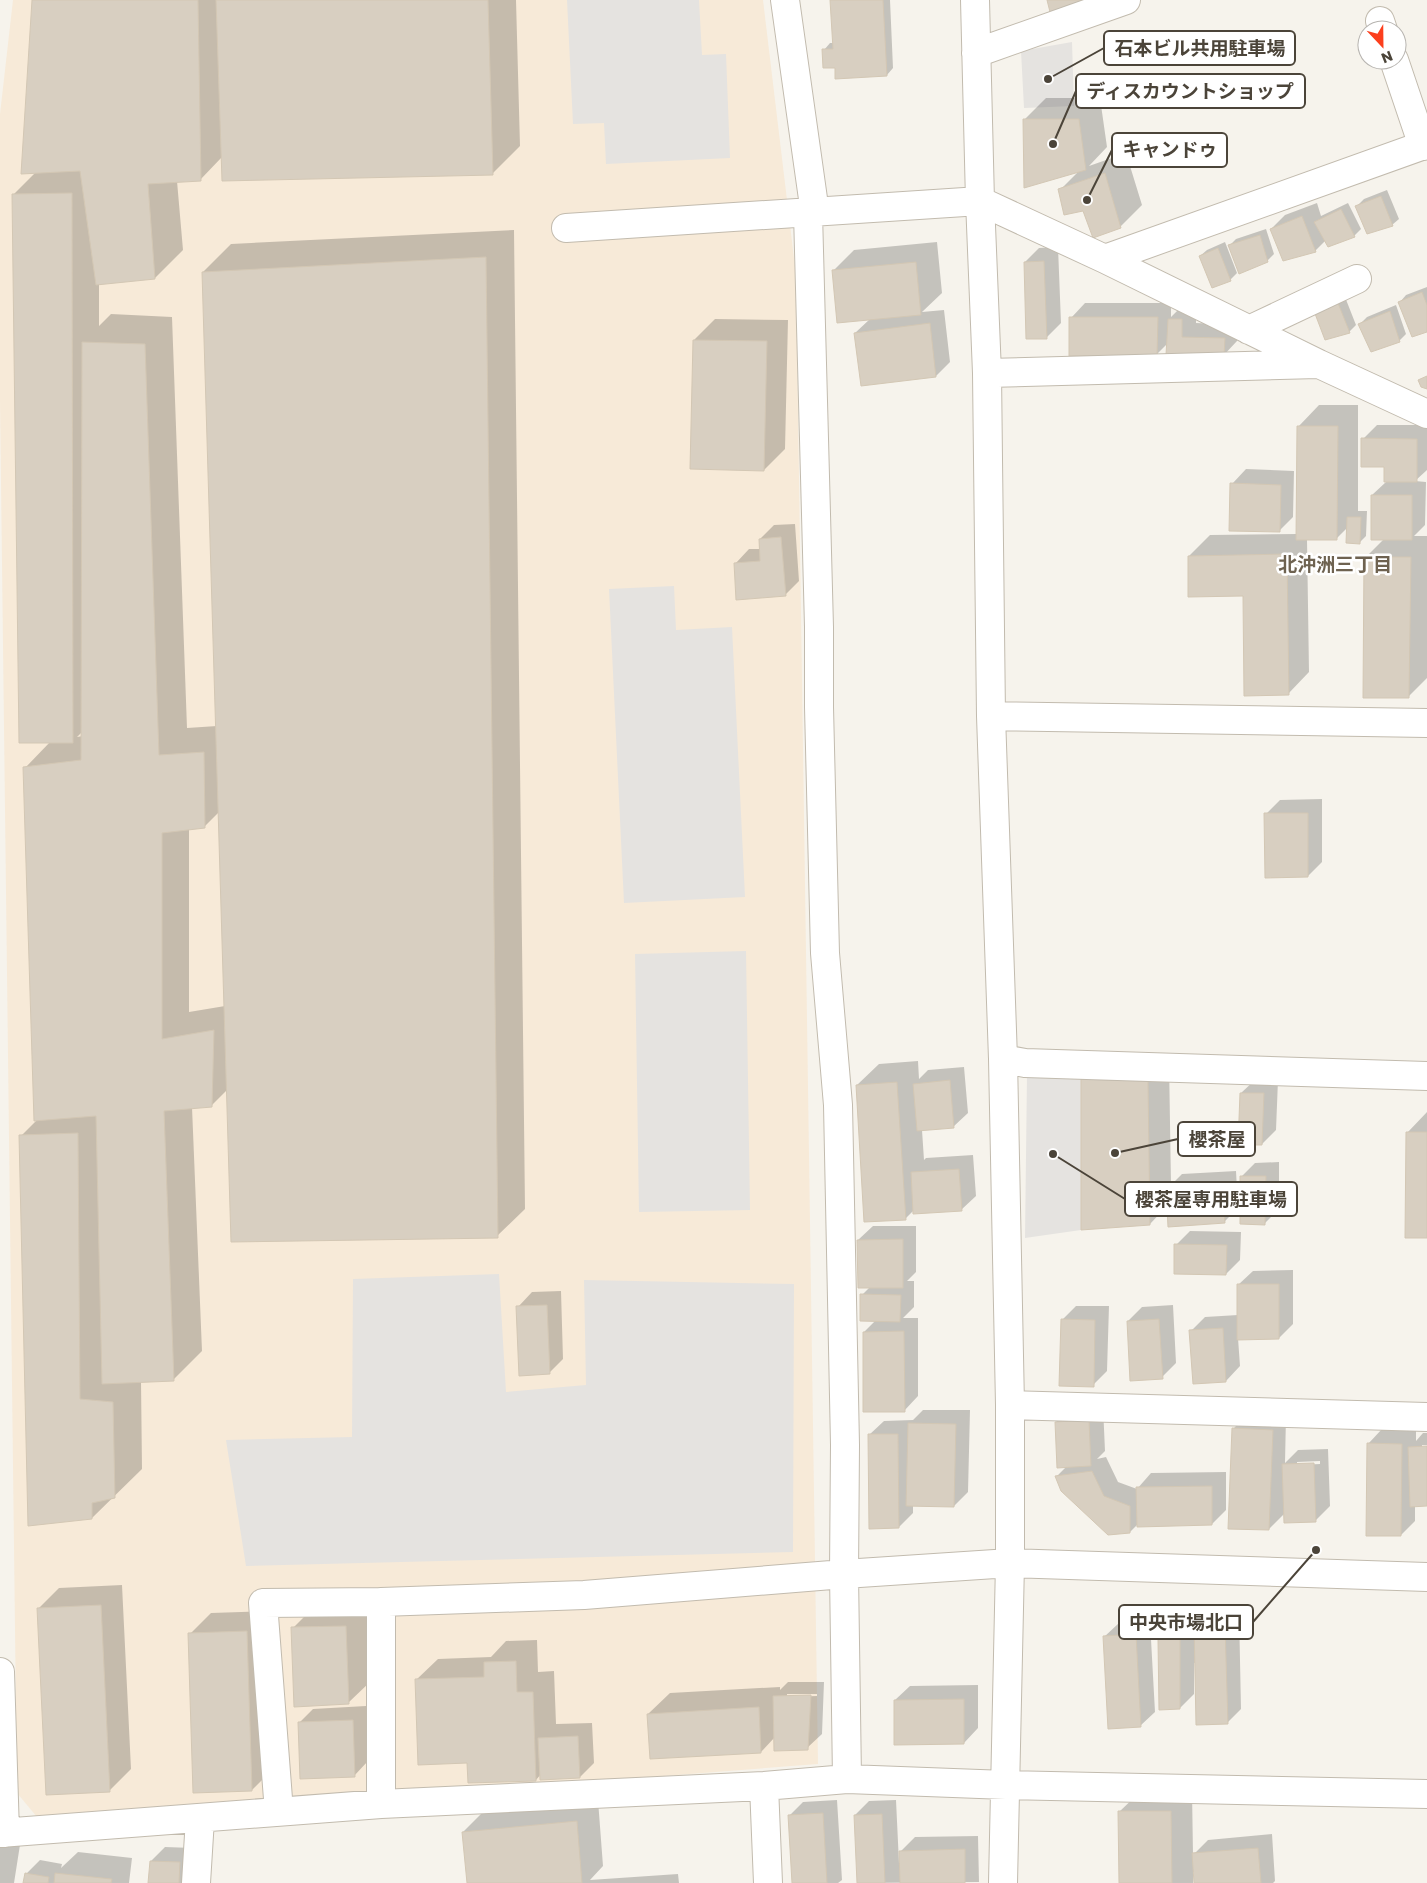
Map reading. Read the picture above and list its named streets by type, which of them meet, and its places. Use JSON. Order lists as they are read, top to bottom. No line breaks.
{"districts":["北沖洲三丁目"],"places":["石本ビル共用駐車場","ディスカウントショップ","キャンドゥ","櫻茶屋","櫻茶屋専用駐車場","中央市場北口"],"north":"bottom"}
